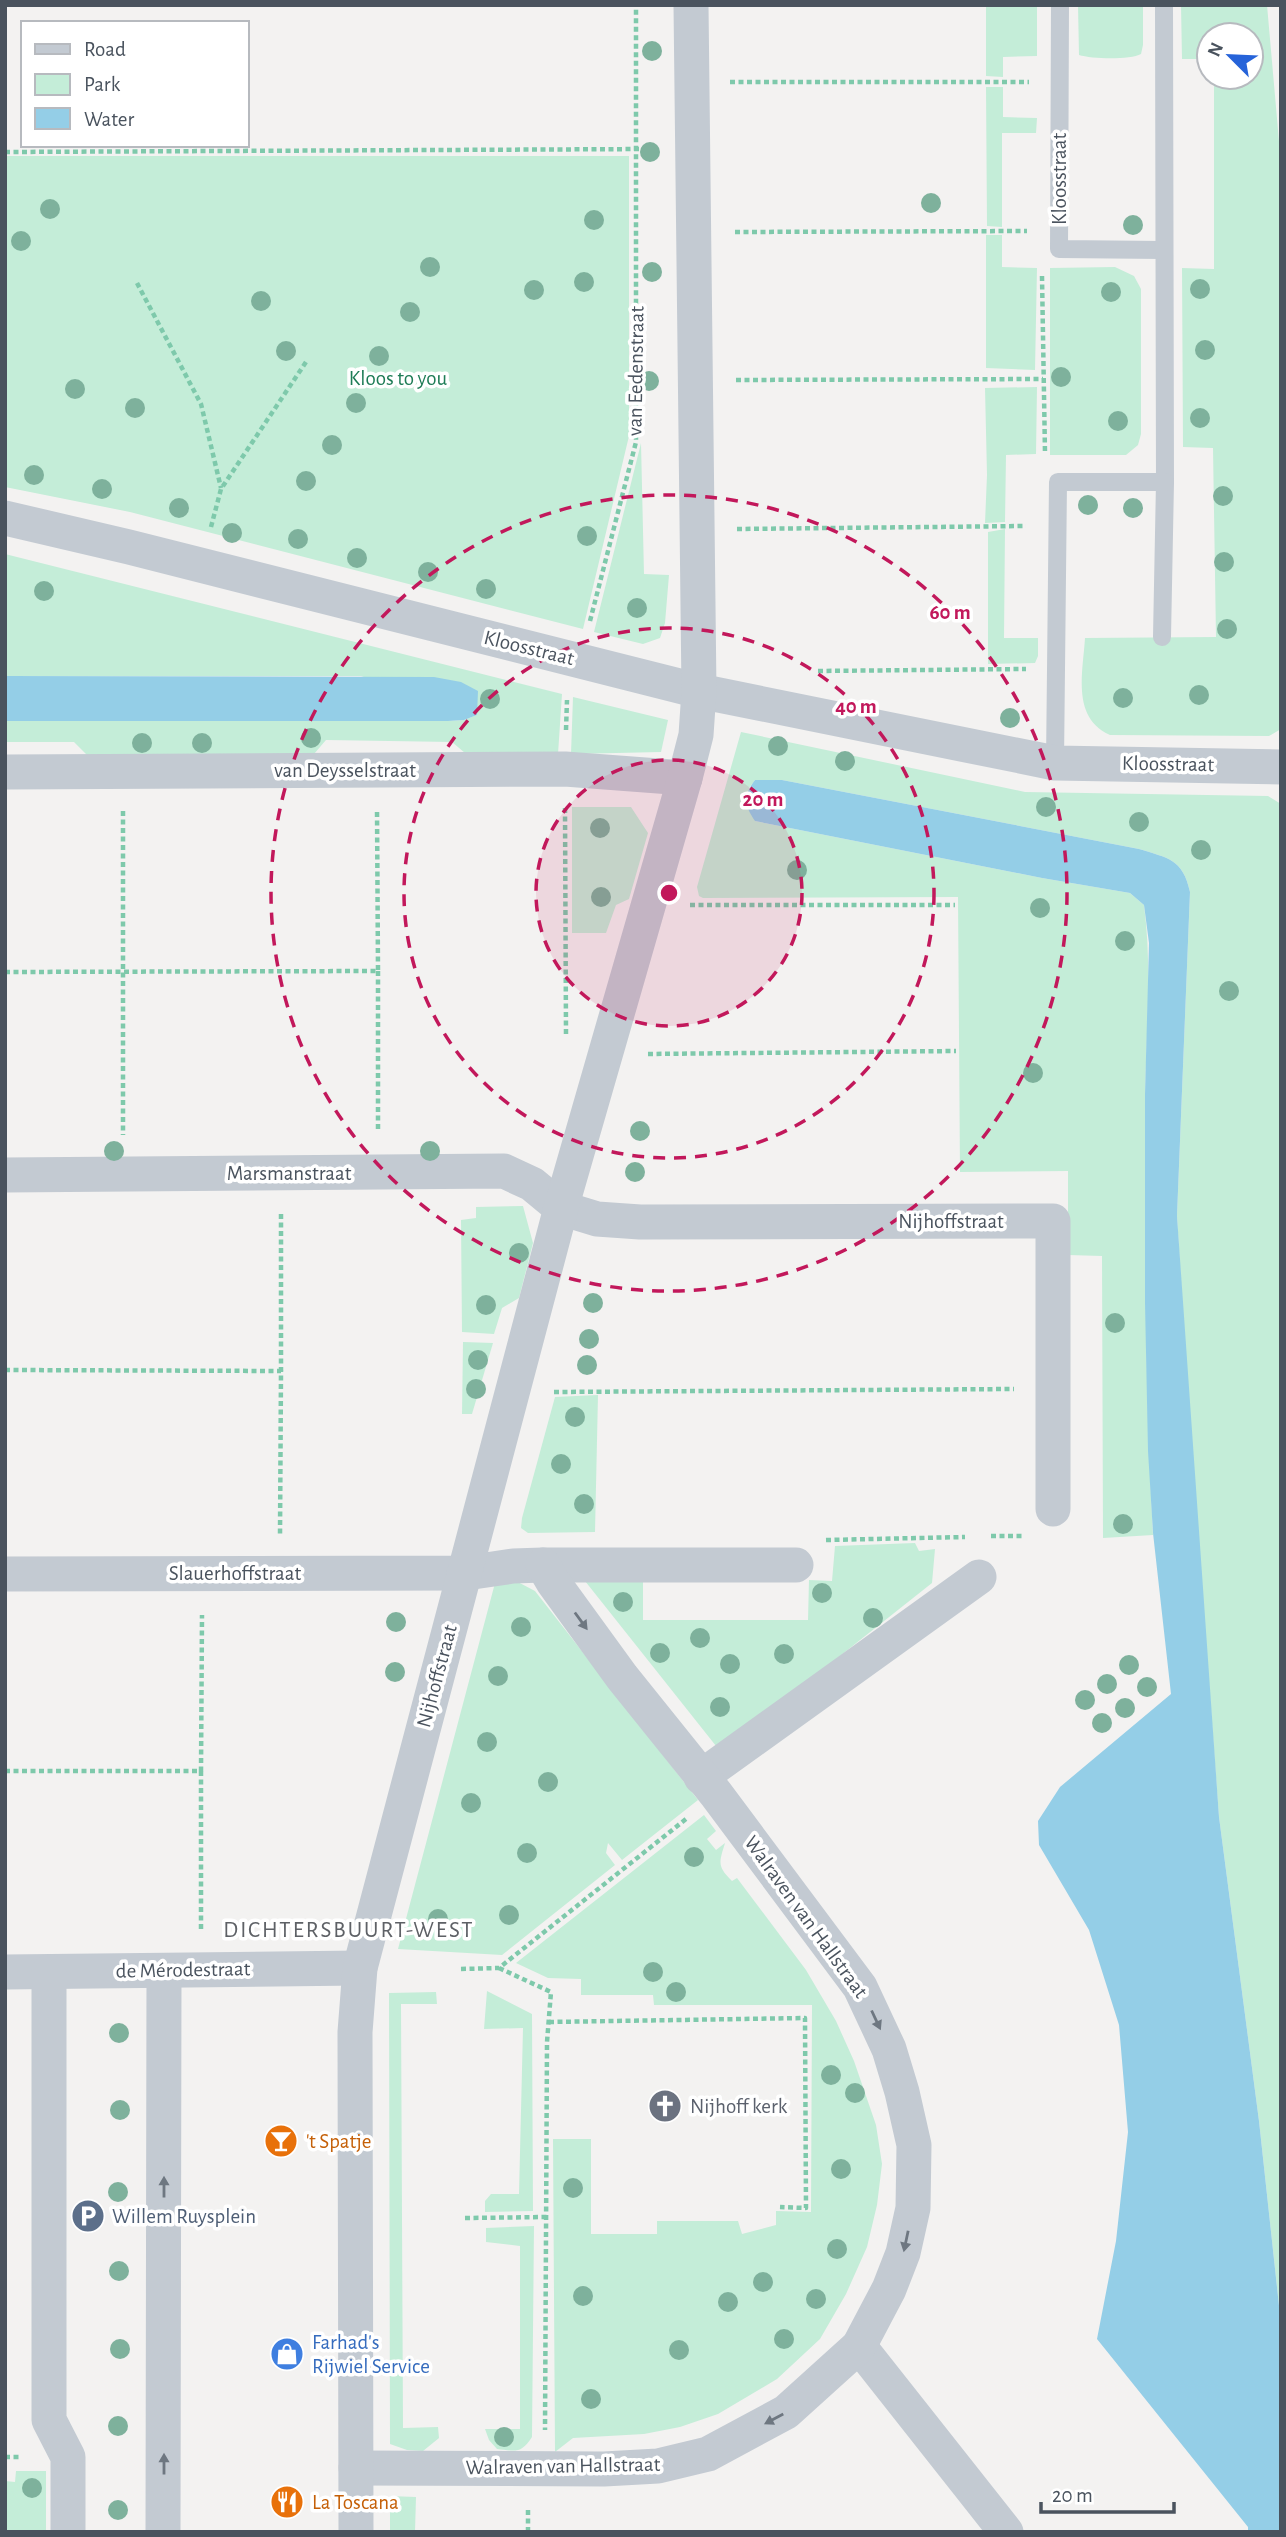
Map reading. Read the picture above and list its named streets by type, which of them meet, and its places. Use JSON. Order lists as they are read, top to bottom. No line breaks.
{"streets":{"street":["Kloosstraat","van Deysselstraat","Marsmanstraat","Nijhoffstraat","Slauerhoffstraat","Walraven van Hallstraat","de Mérodestraat"],"path":["van Eedenstraat"]},"crossings":[["Kloosstraat","van Eedenstraat"],["Kloosstraat","Nijhoffstraat"],["van Eedenstraat","van Deysselstraat"],["van Deysselstraat","Nijhoffstraat"],["Marsmanstraat","Nijhoffstraat"],["Nijhoffstraat","Slauerhoffstraat"],["Nijhoffstraat","de Mérodestraat"]],"districts":["DICHTERSBUURT-WEST"],"parks":["Kloos to you"],"places":{"church":["Nijhoff kerk"],"bar":["'t Spatje"],"parking":["Willem Ruysplein"],"shop":["Farhad's Rijwiel Service"],"restaurant":["La Toscana"]},"legend":["Road","Park","Water"],"scale_bar":"20 m","north":"top left","rings":["60 m","40 m","20 m"]}
